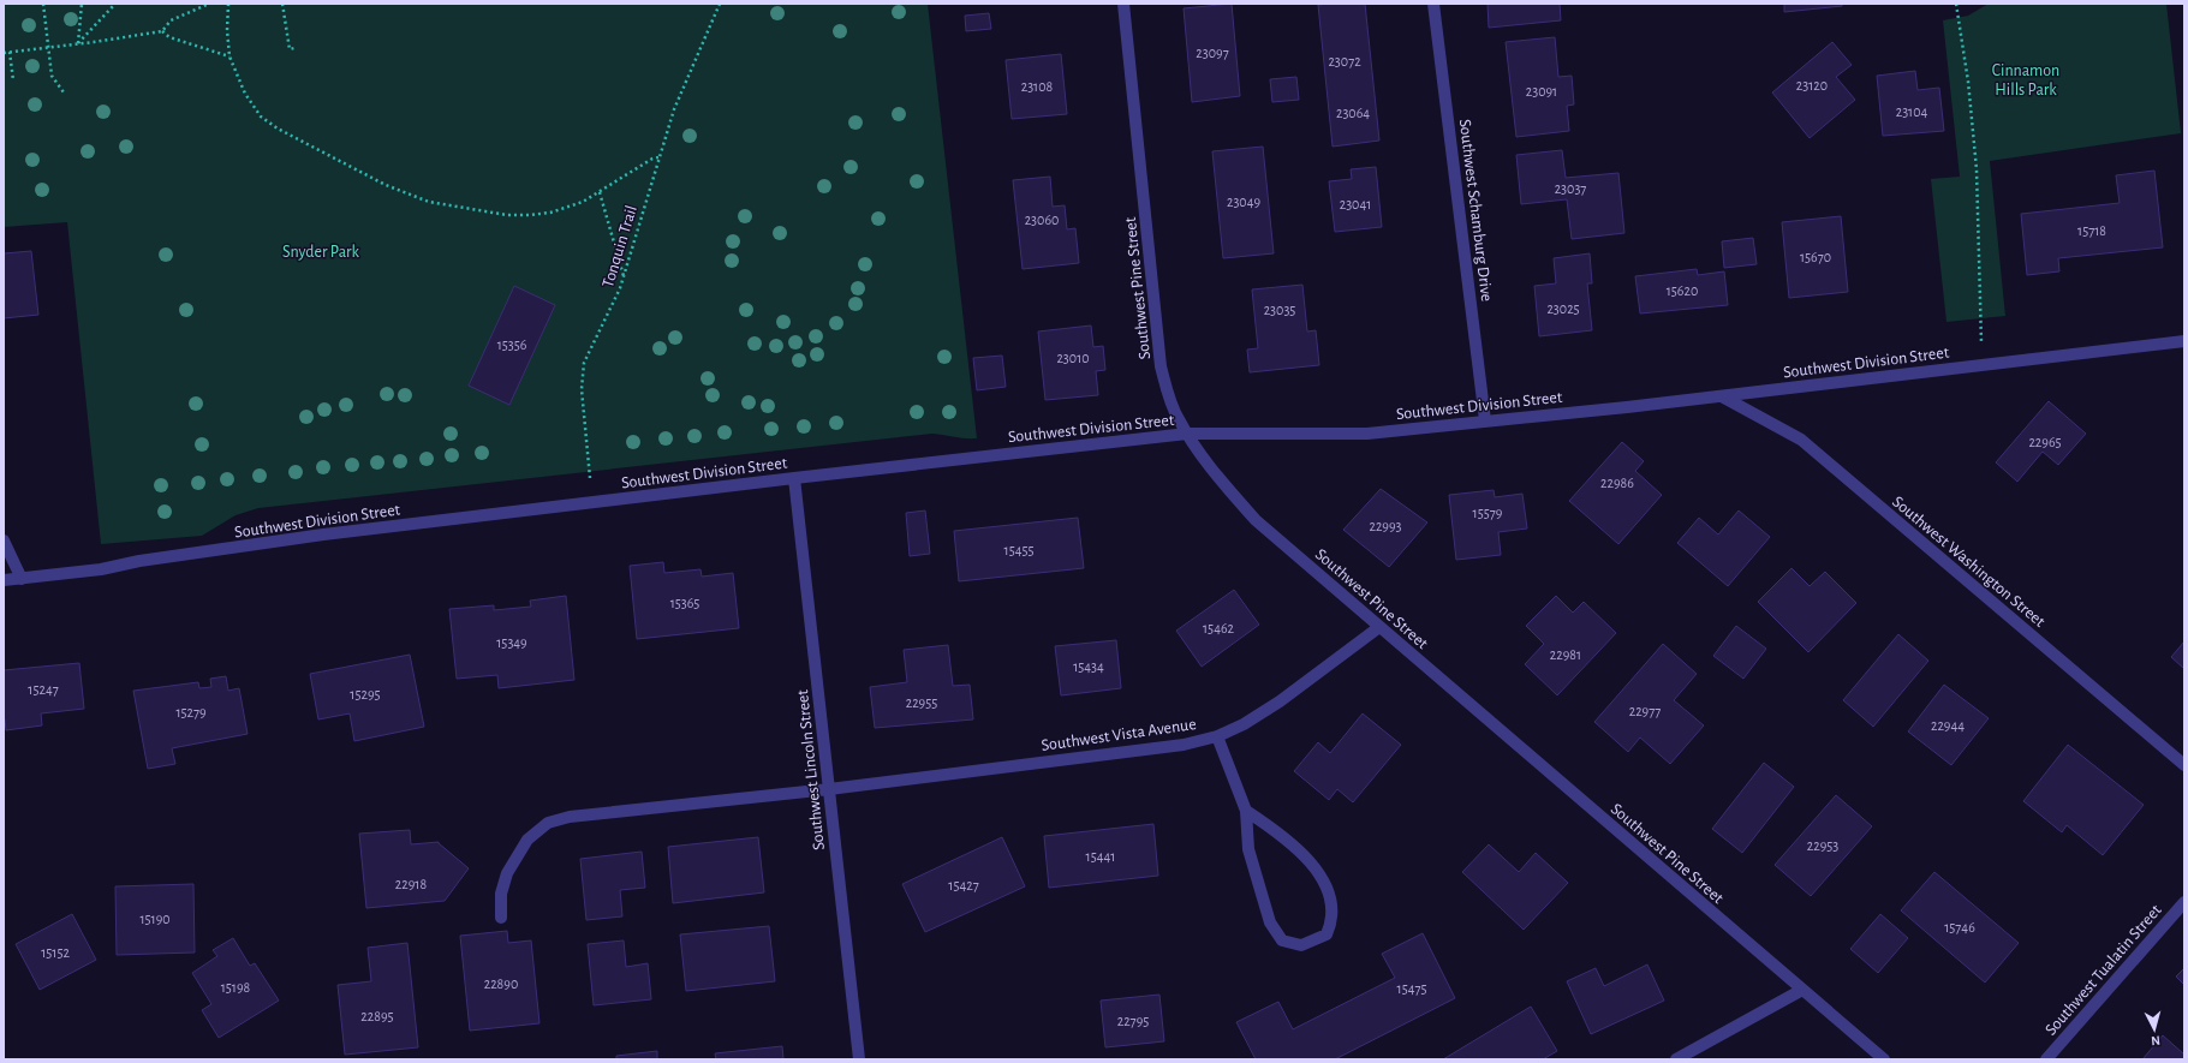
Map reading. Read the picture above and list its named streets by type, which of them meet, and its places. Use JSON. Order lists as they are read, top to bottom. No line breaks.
{"streets":{"street":["Southwest Schamburg Drive","Southwest Pine Street","Southwest Division Street","Southwest Washington Street","Southwest Vista Avenue","Southwest Lincoln Street","Southwest Tualatin Street"],"path":["Tonquin Trail"]},"crossings":[["Southwest Schamburg Drive","Southwest Division Street"],["Tonquin Trail","Southwest Division Street"],["Southwest Pine Street","Southwest Division Street"],["Southwest Pine Street","Southwest Vista Avenue"],["Southwest Division Street","Southwest Washington Street"],["Southwest Division Street","Southwest Lincoln Street"],["Southwest Vista Avenue","Southwest Lincoln Street"]],"parks":["Cinnamon Hills Park","Snyder Park"],"house_numbers":["23097","23072","23120","23108","23091","23104","23064","23037","23049","23041","23060","15718","15670","15620","23025","23035","15356","23010","22965","22986","15579","22993","15455","15365","15462","15349","22981","15434","15247","15295","22955","22977","15279","22944","22953","15441","22918","15427","15190","15746","15152","22890","15198","15475","22895","22795"],"north":"bottom"}
